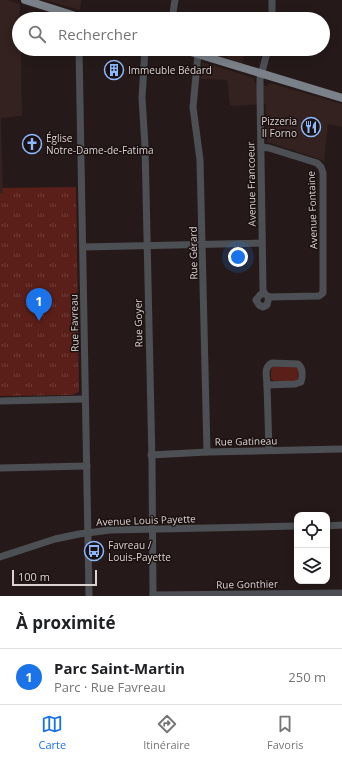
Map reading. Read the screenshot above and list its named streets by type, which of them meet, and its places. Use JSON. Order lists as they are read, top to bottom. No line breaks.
{"streets":{"street":["Avenue Francoeur","Avenue Fontaine","Rue Gérard","Rue Favreau","Rue Goyer","Rue Gatineau","Avenue Louis Payette","Rue Gonthier"]},"crossings":[["Avenue Francoeur","Avenue Fontaine"],["Rue Gérard","Rue Gatineau"],["Rue Favreau","Avenue Louis Payette"],["Rue Goyer","Rue Gatineau"],["Rue Goyer","Avenue Louis Payette"],["Rue Goyer","Rue Gonthier"]],"places":{"building":["Immeuble Bédard"],"restaurant":["Pizzeria Il Forno"],"church":["Église Notre-Dame-de-Fatima"],"bus stop":["Favreau / Louis-Payette"]},"scale_bar":"100 m","page":{"search":"Rechercher","pins":"1","scale":"100 m","heading":"À proximité","list":[{"mark":"1","name":"Parc Saint-Martin","note":"Parc · Rue Favreau","value":"250 m"}],"nav":["Carte","Itinéraire","Favoris"]}}
